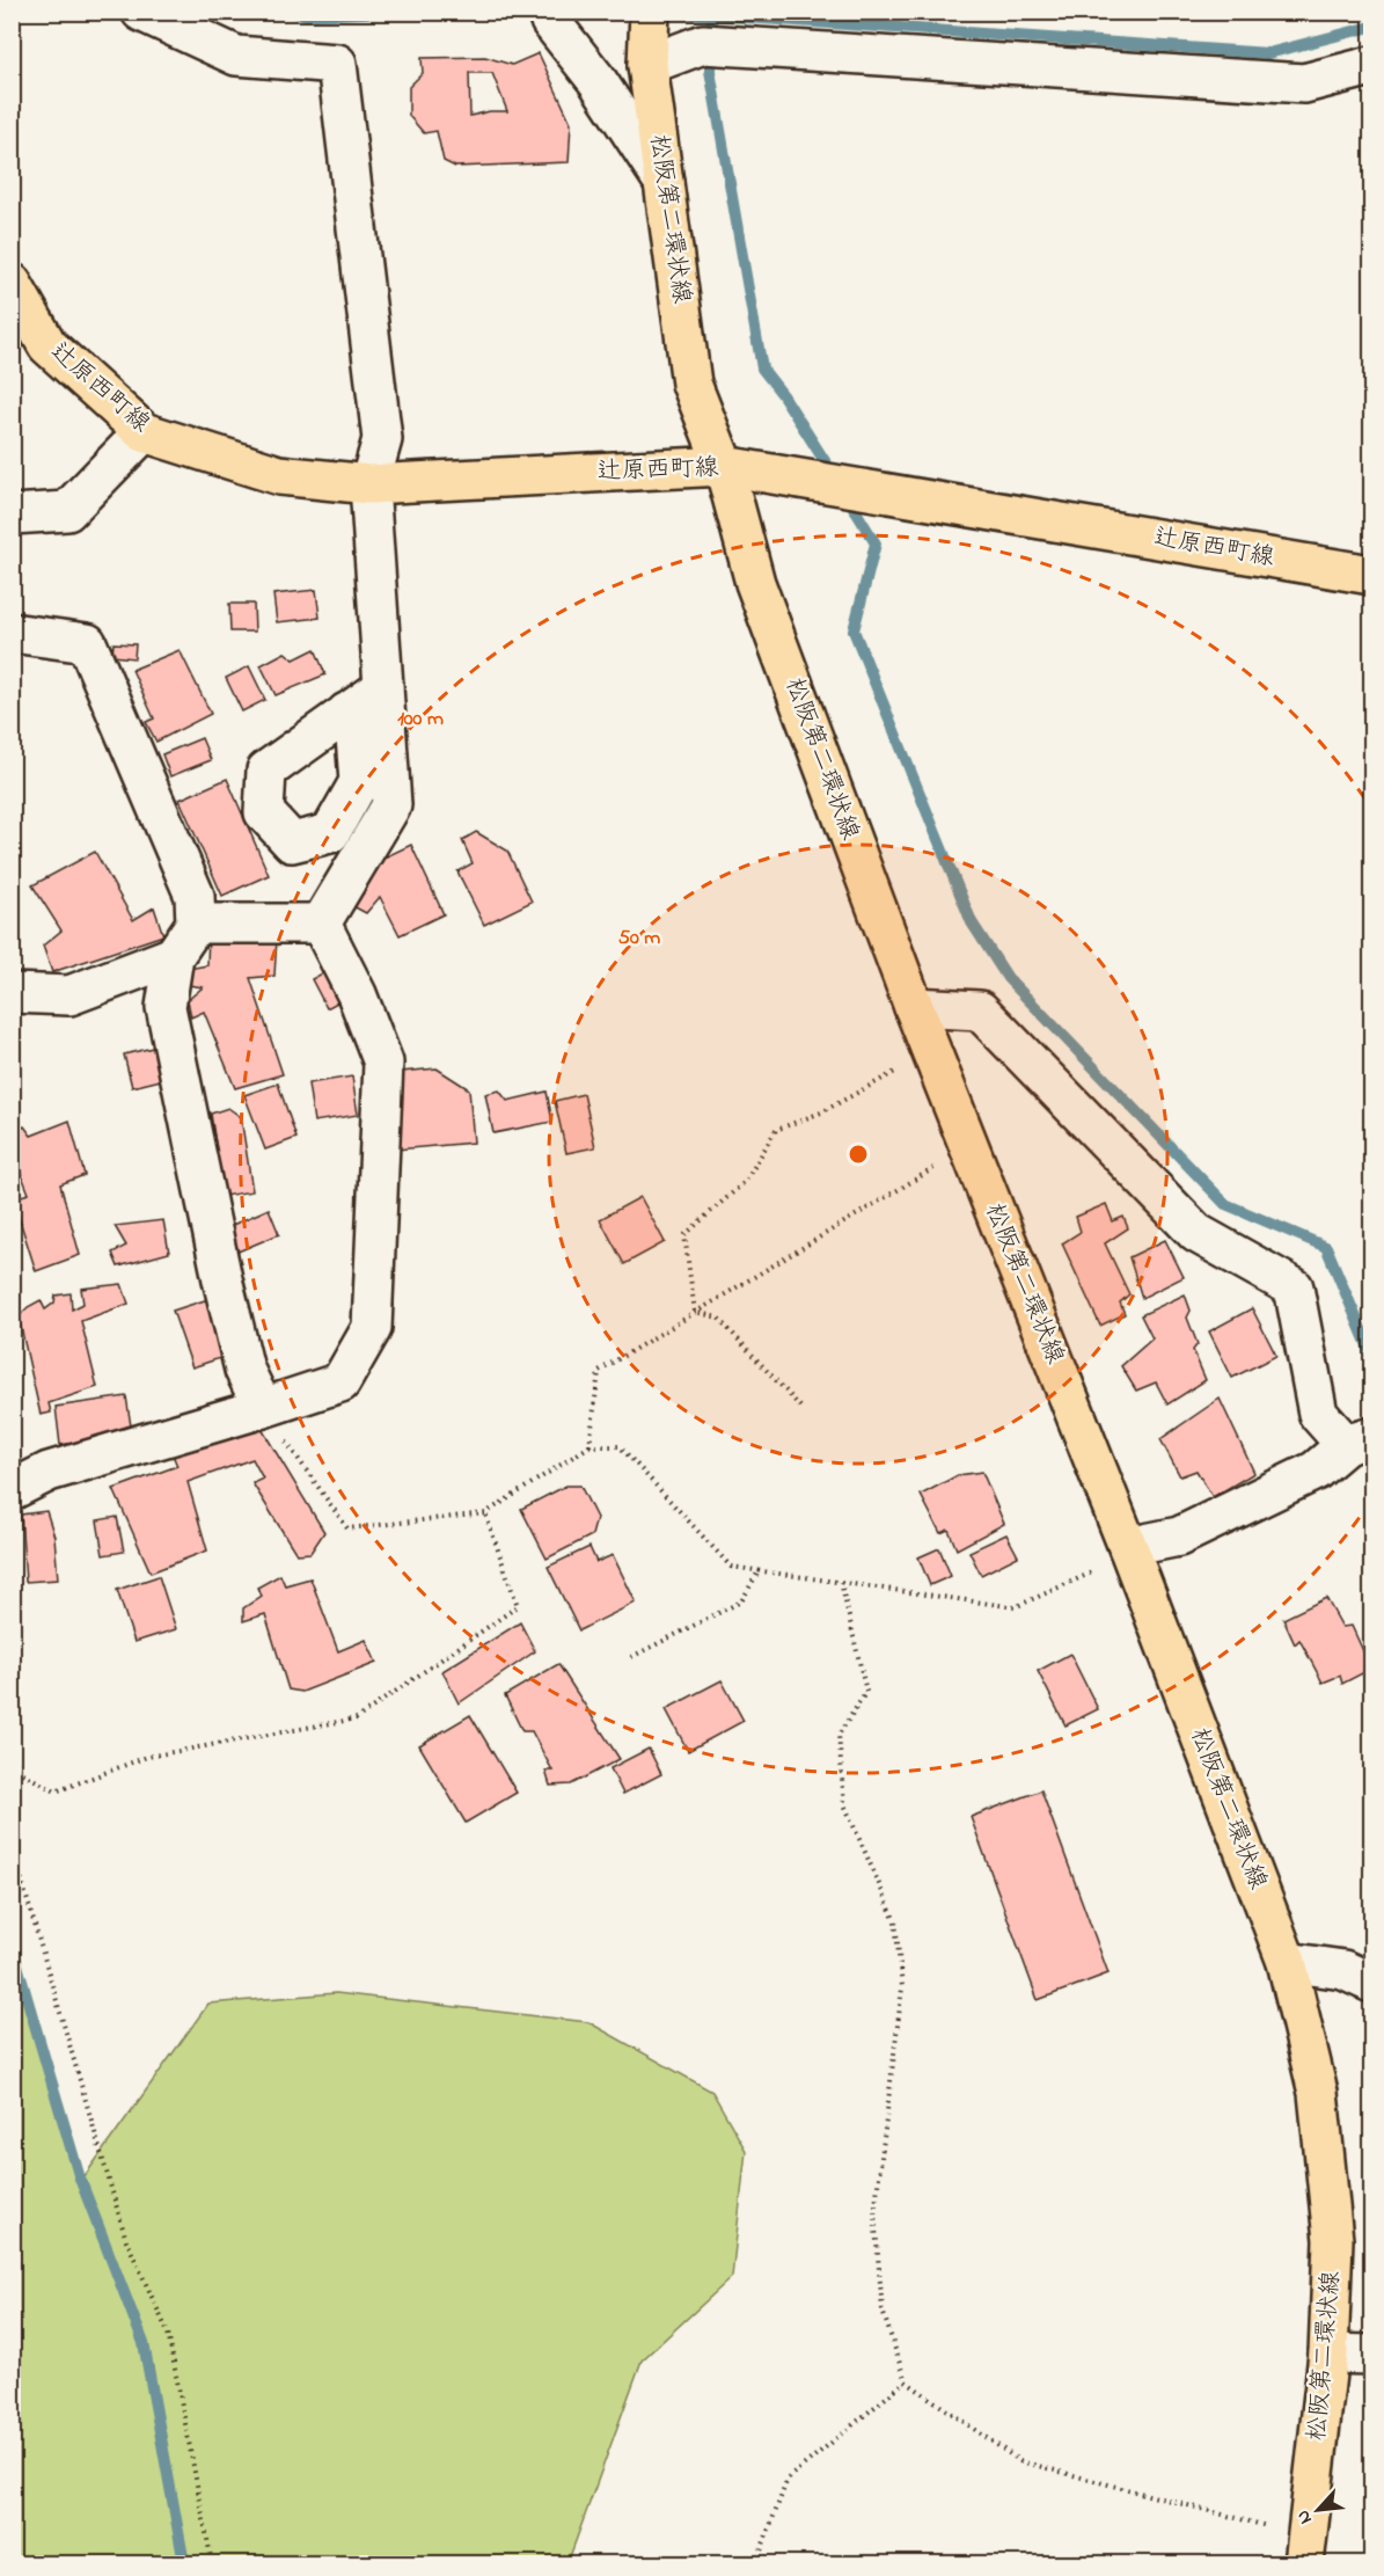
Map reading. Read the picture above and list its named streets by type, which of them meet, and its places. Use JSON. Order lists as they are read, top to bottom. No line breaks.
{"streets":{"main road":["松阪第二環状線","辻原西町線"]},"crossings":[["松阪第二環状線","辻原西町線"]],"north":"bottom left","rings":["100 m","50 m"]}
